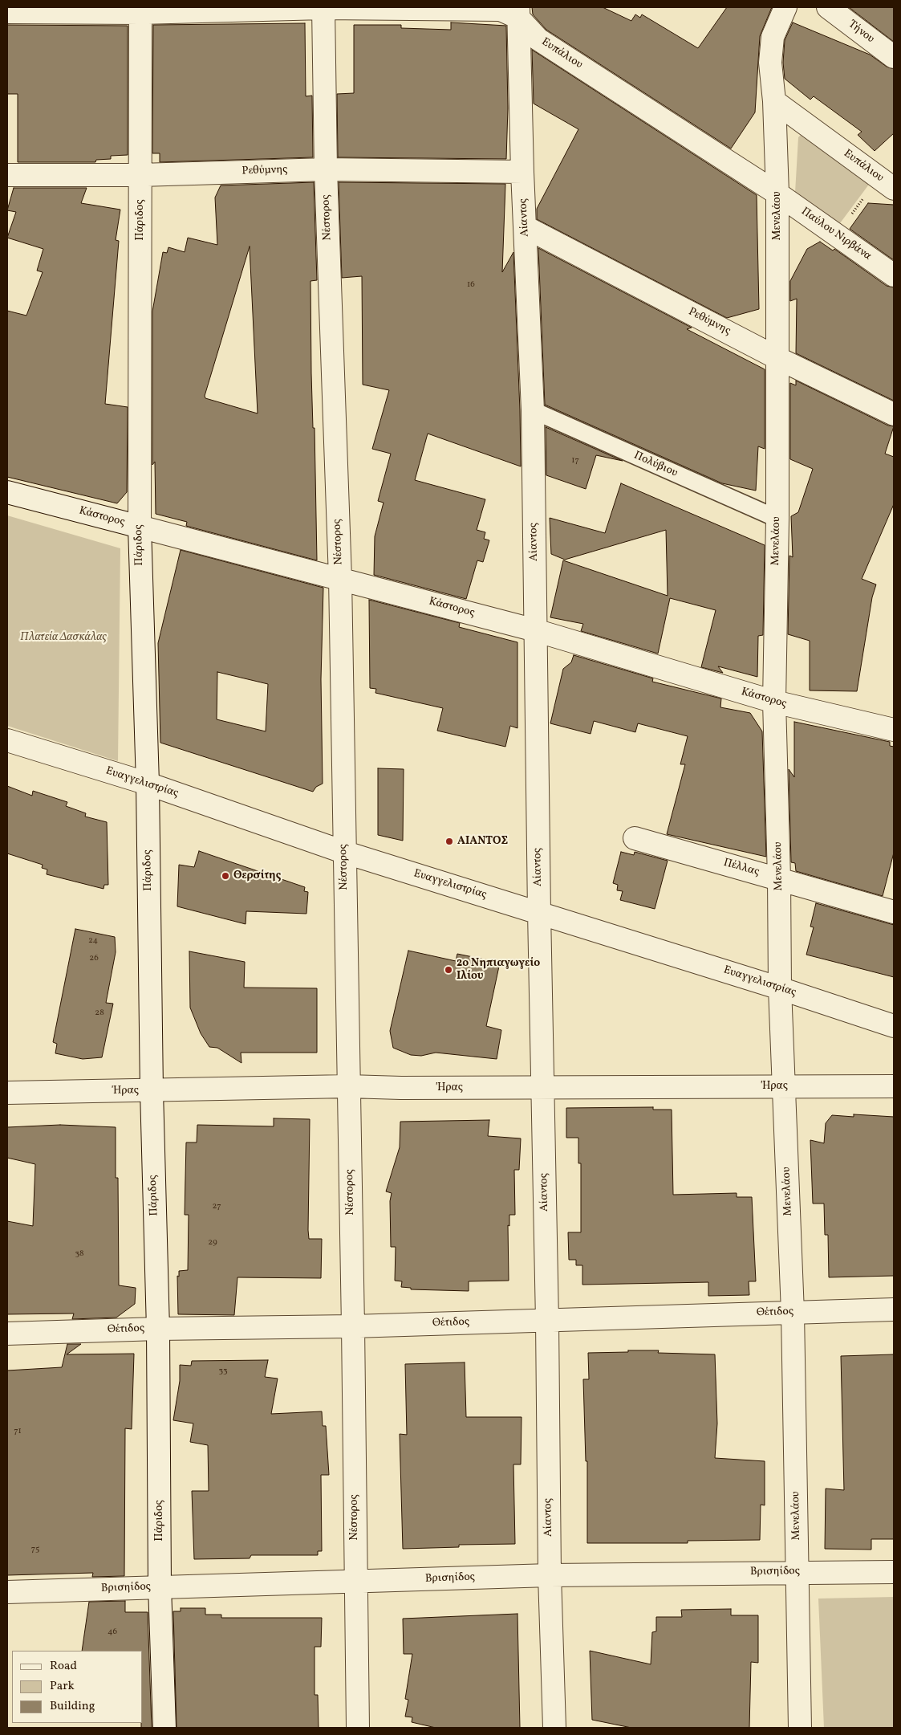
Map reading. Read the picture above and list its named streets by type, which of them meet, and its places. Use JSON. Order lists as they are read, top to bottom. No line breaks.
{"streets":{"street":["Τήνου","Ευπάλιου","Ρεθύμνης","Μενελάου","Νέστορος","Αίαντος","Πάριδος","Παύλου Νιρβάνα","Κάστορος","Ευαγγελιστρίας","Πέλλας","Ήρας","Θέτιδος","Βρισηίδος"],"lane":["Πολύβιου"]},"crossings":[["Ευπάλιου","Μενελάου"],["Ευπάλιου","Νέστορος"],["Ευπάλιου","Αίαντος"],["Ευπάλιου","Πάριδος"],["Ευπάλιου","Παύλου Νιρβάνα"],["Ρεθύμνης","Μενελάου"],["Ρεθύμνης","Νέστορος"],["Ρεθύμνης","Αίαντος"],["Ρεθύμνης","Πάριδος"],["Μενελάου","Παύλου Νιρβάνα"],["Μενελάου","Πολύβιου"],["Μενελάου","Κάστορος"],["Μενελάου","Ευαγγελιστρίας"],["Μενελάου","Πέλλας"],["Μενελάου","Ήρας"],["Μενελάου","Θέτιδος"],["Μενελάου","Βρισηίδος"],["Νέστορος","Κάστορος"],["Νέστορος","Ευαγγελιστρίας"],["Νέστορος","Ήρας"],["Νέστορος","Θέτιδος"],["Νέστορος","Βρισηίδος"],["Αίαντος","Πολύβιου"],["Αίαντος","Κάστορος"],["Αίαντος","Ευαγγελιστρίας"],["Αίαντος","Ήρας"],["Αίαντος","Θέτιδος"],["Αίαντος","Βρισηίδος"],["Πάριδος","Κάστορος"],["Πάριδος","Ευαγγελιστρίας"],["Πάριδος","Ήρας"],["Πάριδος","Θέτιδος"],["Πάριδος","Βρισηίδος"]],"parks":["Πλατεία Δασκάλας"],"places":["ΑΙΑΝΤΟΣ","Θερσίτης","2ο Νηπιαγωγείο Ιλίου"],"house_numbers":["16","17","24","26","28","27","29","38","33","71","75","46"],"legend":["Road","Park","Building"]}
